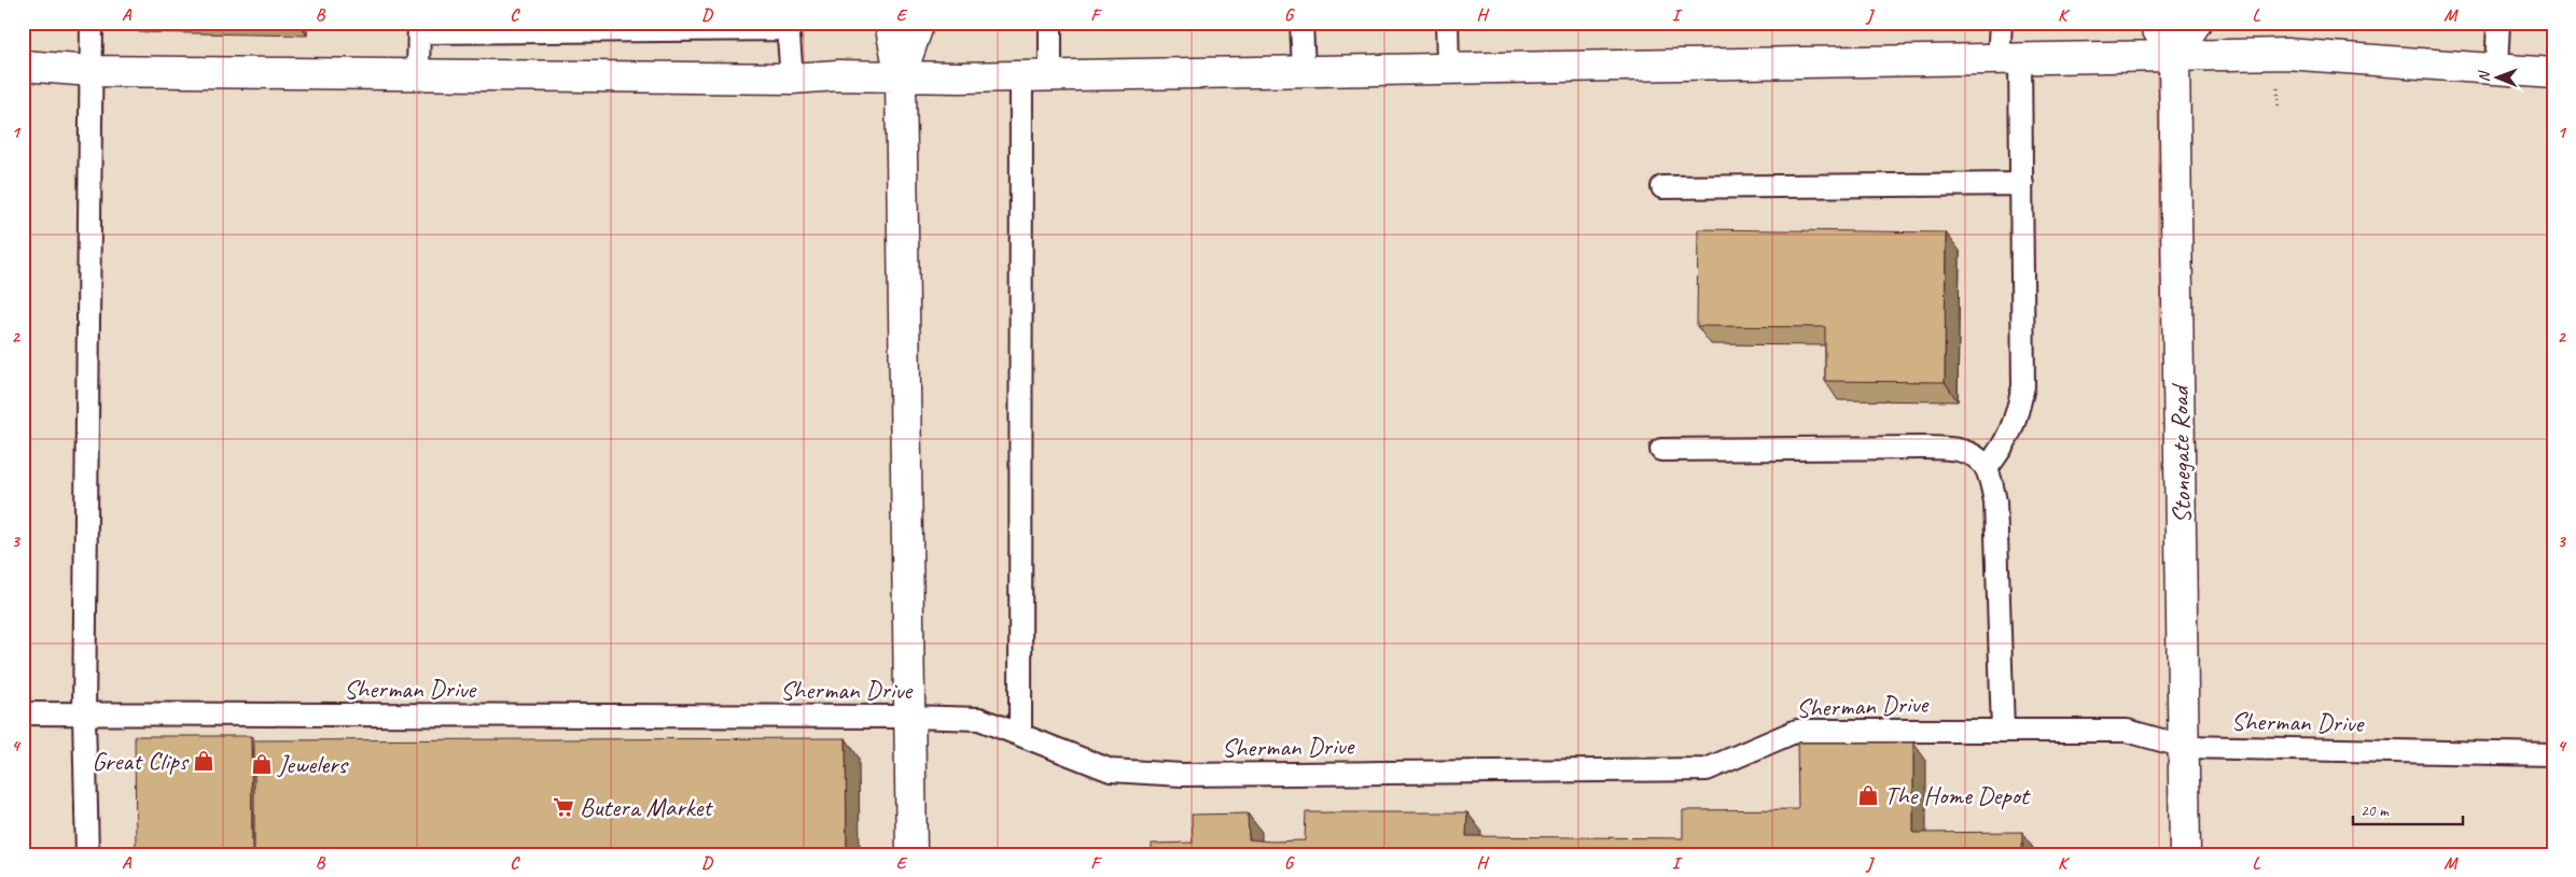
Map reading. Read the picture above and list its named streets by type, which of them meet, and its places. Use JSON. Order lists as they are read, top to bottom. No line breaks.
{"streets":{"street":["Stonegate Road"],"lane":["Sherman Drive"]},"crossings":[["Stonegate Road","Sherman Drive"]],"places":{"shop":["Great Clips","Jewelers","The Home Depot"],"supermarket":["Butera Market"]},"scale_bar":"20 m","north":"left","grid":{"columns":["A","B","C","D","E","F","G","H","I","J","K","L","M"],"rows":["1","2","3","4"]}}
